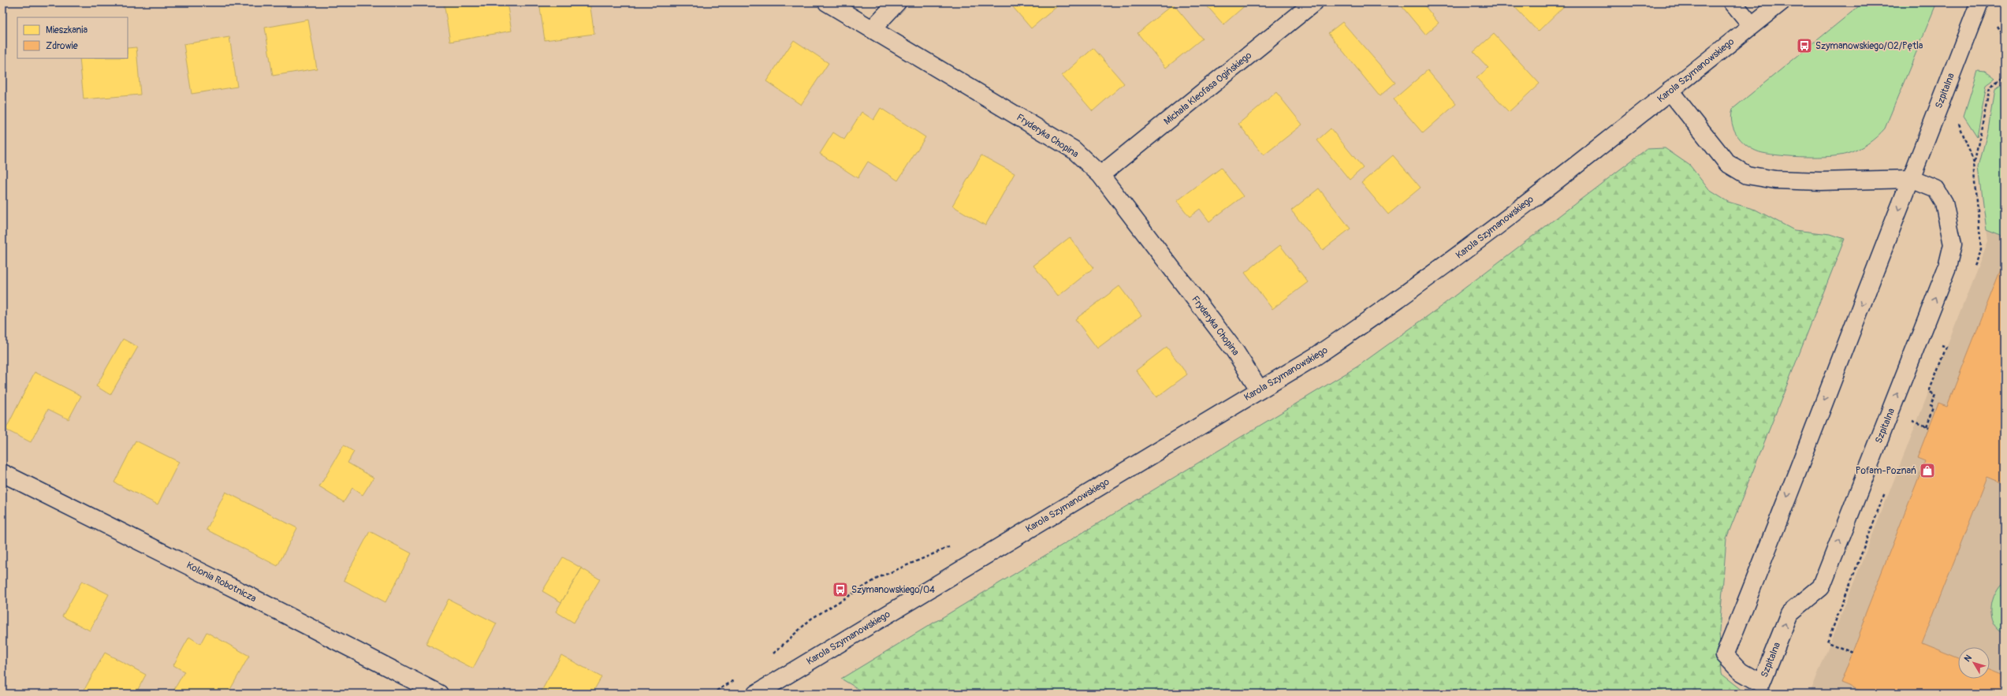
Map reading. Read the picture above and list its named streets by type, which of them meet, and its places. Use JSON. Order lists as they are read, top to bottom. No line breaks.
{"streets":{"street":["Karola Szymanowskiego","Michała Kleofasa Ogińskiego","Szpitalna","Fryderyka Chopina","Kolonia Robotnicza"]},"crossings":[["Karola Szymanowskiego","Fryderyka Chopina"],["Michała Kleofasa Ogińskiego","Fryderyka Chopina"]],"places":{"bus stop":["Szymanowskiego/02/Pętla","Szymanowskiego/04"],"shop":["Pofam-Poznań"]},"legend":["Mieszkania","Zdrowie"],"north":"top left"}
